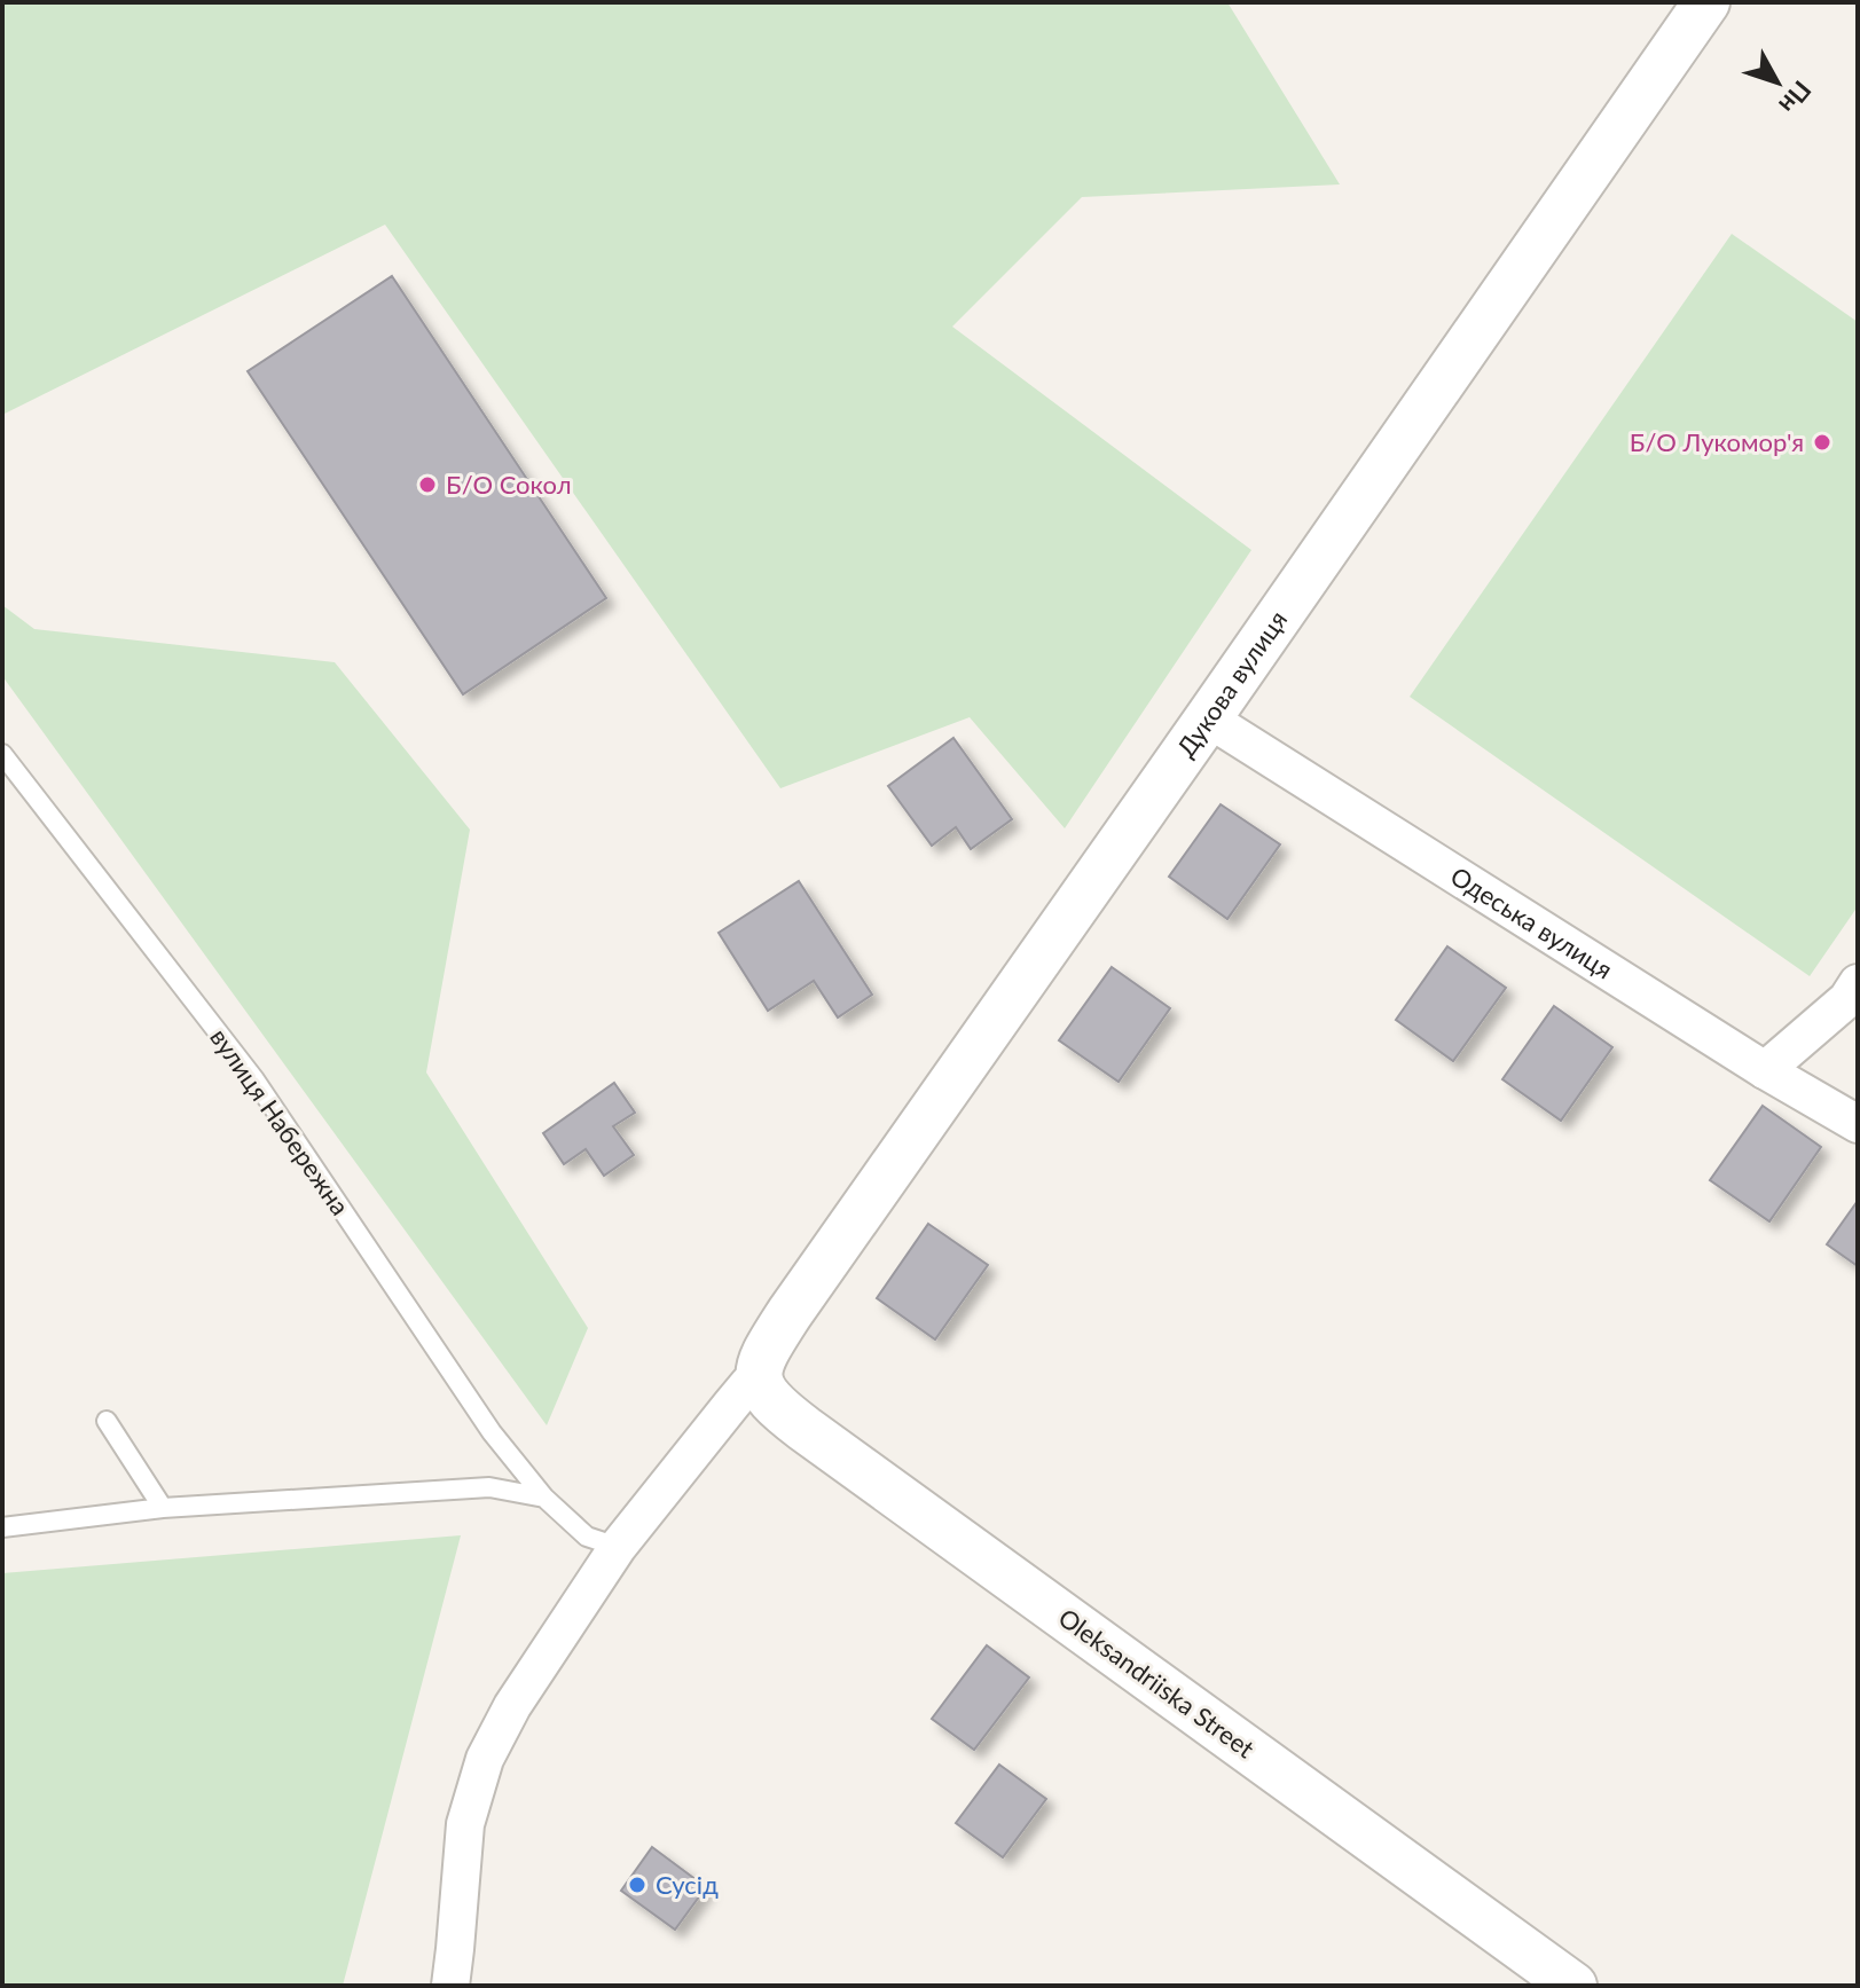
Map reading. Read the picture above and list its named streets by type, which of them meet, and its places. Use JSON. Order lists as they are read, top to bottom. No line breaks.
{"streets":{"street":["Дукова вулиця","Одеська вулиця","Oleksandriiska Street"],"lane":["вулиця Набережна"]},"crossings":[["Дукова вулиця","Одеська вулиця"],["Дукова вулиця","Oleksandriiska Street"]],"places":["Б/О Лукомор'я","Б/О Сокол","Сусід"],"north":"bottom right"}
